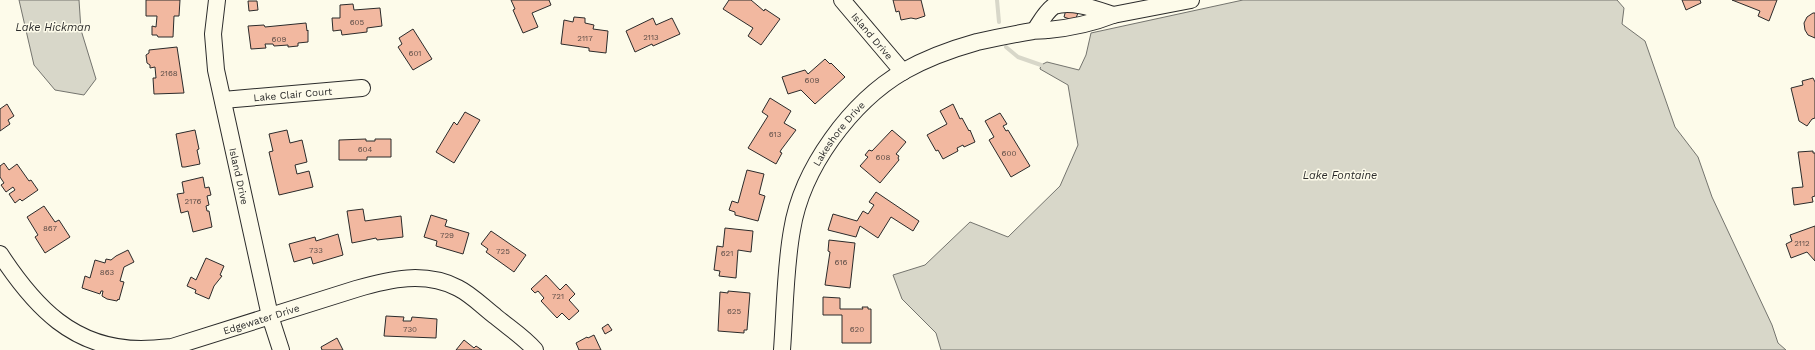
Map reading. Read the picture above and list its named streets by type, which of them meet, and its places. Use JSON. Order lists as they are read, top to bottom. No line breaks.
{"streets":{"street":["Island Drive","Lake Clair Court","Lakeshore Drive","Edgewater Drive"]},"crossings":[["Island Drive","Lake Clair Court"],["Island Drive","Lakeshore Drive"],["Island Drive","Edgewater Drive"]],"water":["Lake Hickman","Lake Fontaine"],"house_numbers":["605","2113","2117","609","601","2168","609","613","604","600","608","2176","867","729","2112","733","725","621","616","863","721","625","730","620"]}
